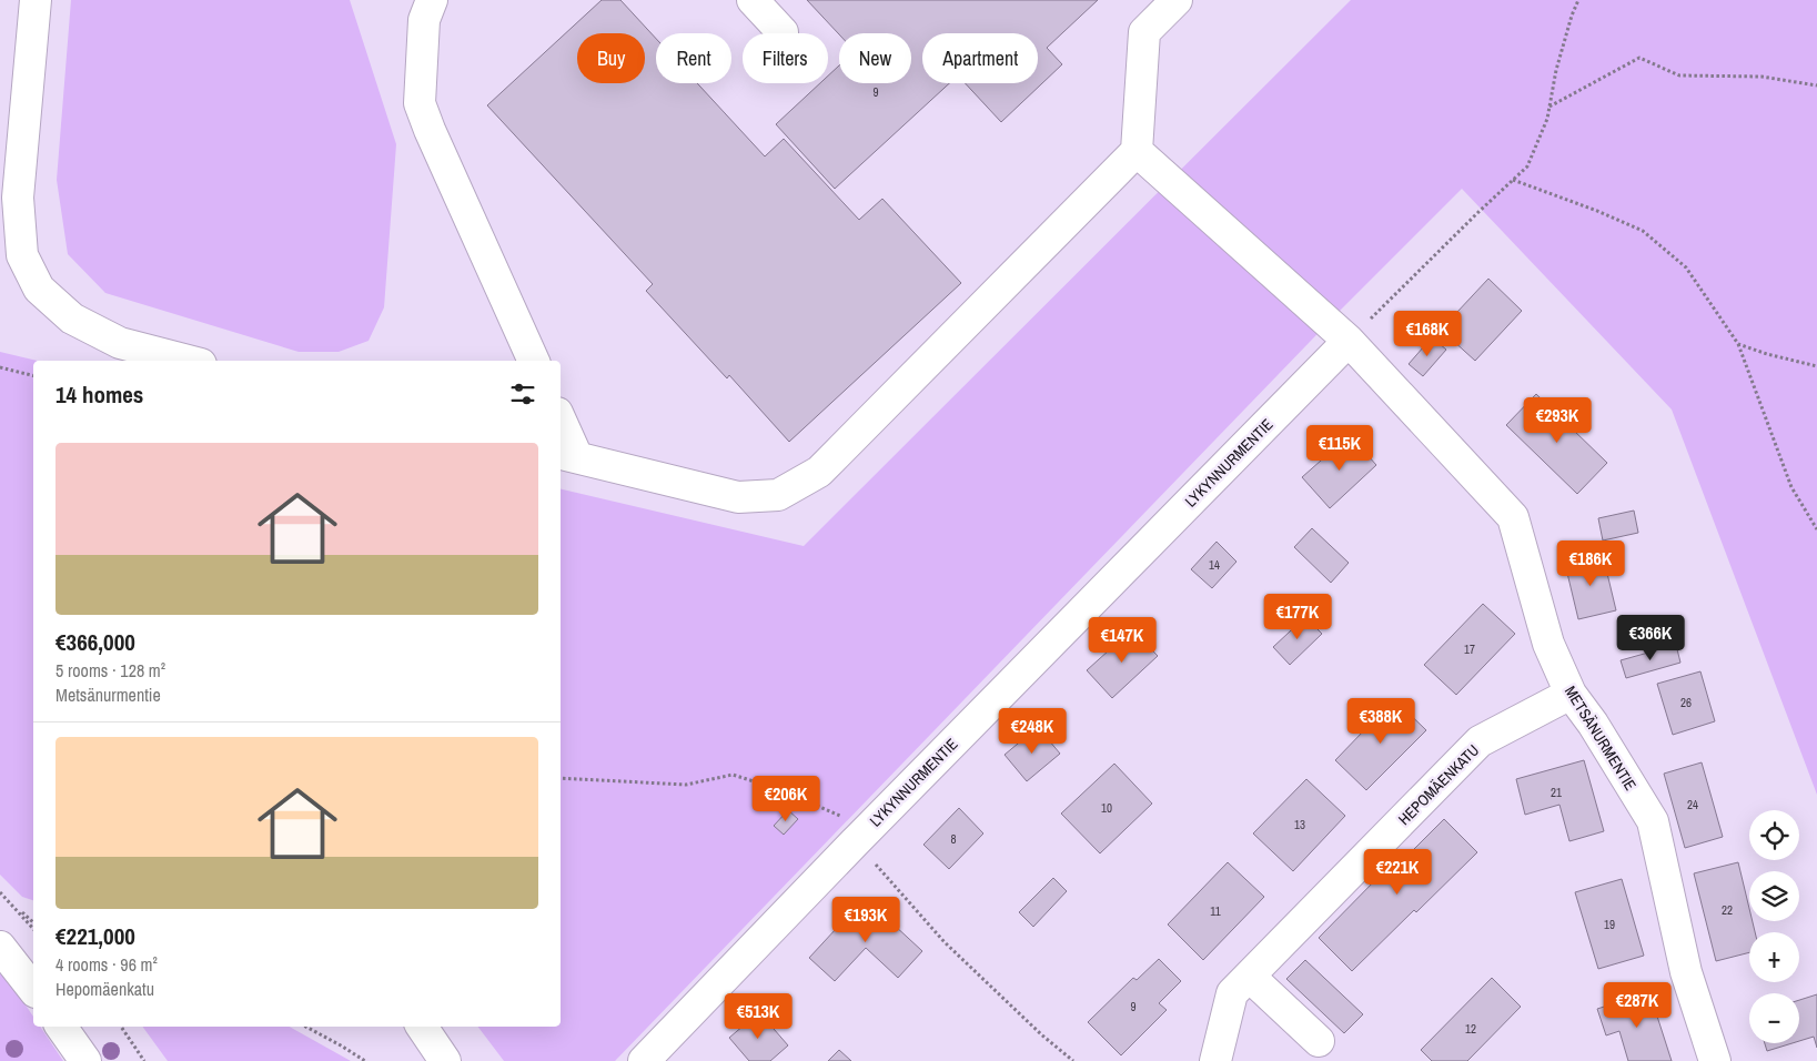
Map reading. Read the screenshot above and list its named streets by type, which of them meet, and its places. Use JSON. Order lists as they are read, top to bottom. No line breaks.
{"streets":{"street":["LYKYNNURMENTIE","METSÄNURMENTIE","HEPOMÄENKATU"]},"crossings":[["LYKYNNURMENTIE","METSÄNURMENTIE"],["METSÄNURMENTIE","HEPOMÄENKATU"]],"house_numbers":["9","14","17","26","21","24","10","13","8","22","11","19","9","12"],"page":{"chip":["Buy","Rent","Filters","New","Apartment"],"price":["€168K","€293K","€115K","€186K","€177K","€366K","€147K","€388K","€248K","€206K","€221K","€193K","€287K","€513K"],"heading":"14 homes","list":[{"name":"€366,000","note":"5 rooms · 128 m² · Metsänurmentie"},{"name":"€221,000","note":"4 rooms · 96 m² · Hepomäenkatu"}],"map_buttons":["+","−"]}}
